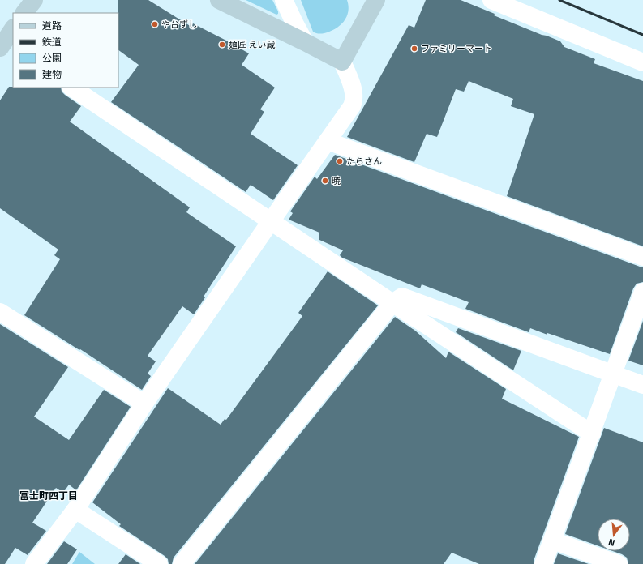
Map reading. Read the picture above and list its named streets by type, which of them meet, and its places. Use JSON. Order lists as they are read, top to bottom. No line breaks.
{"districts":["富士町四丁目"],"places":["や台ずし","麺匠 えい蔵","ファミリーマート","たらさん","暁"],"legend":["道路","鉄道","公園","建物"],"north":"bottom"}
